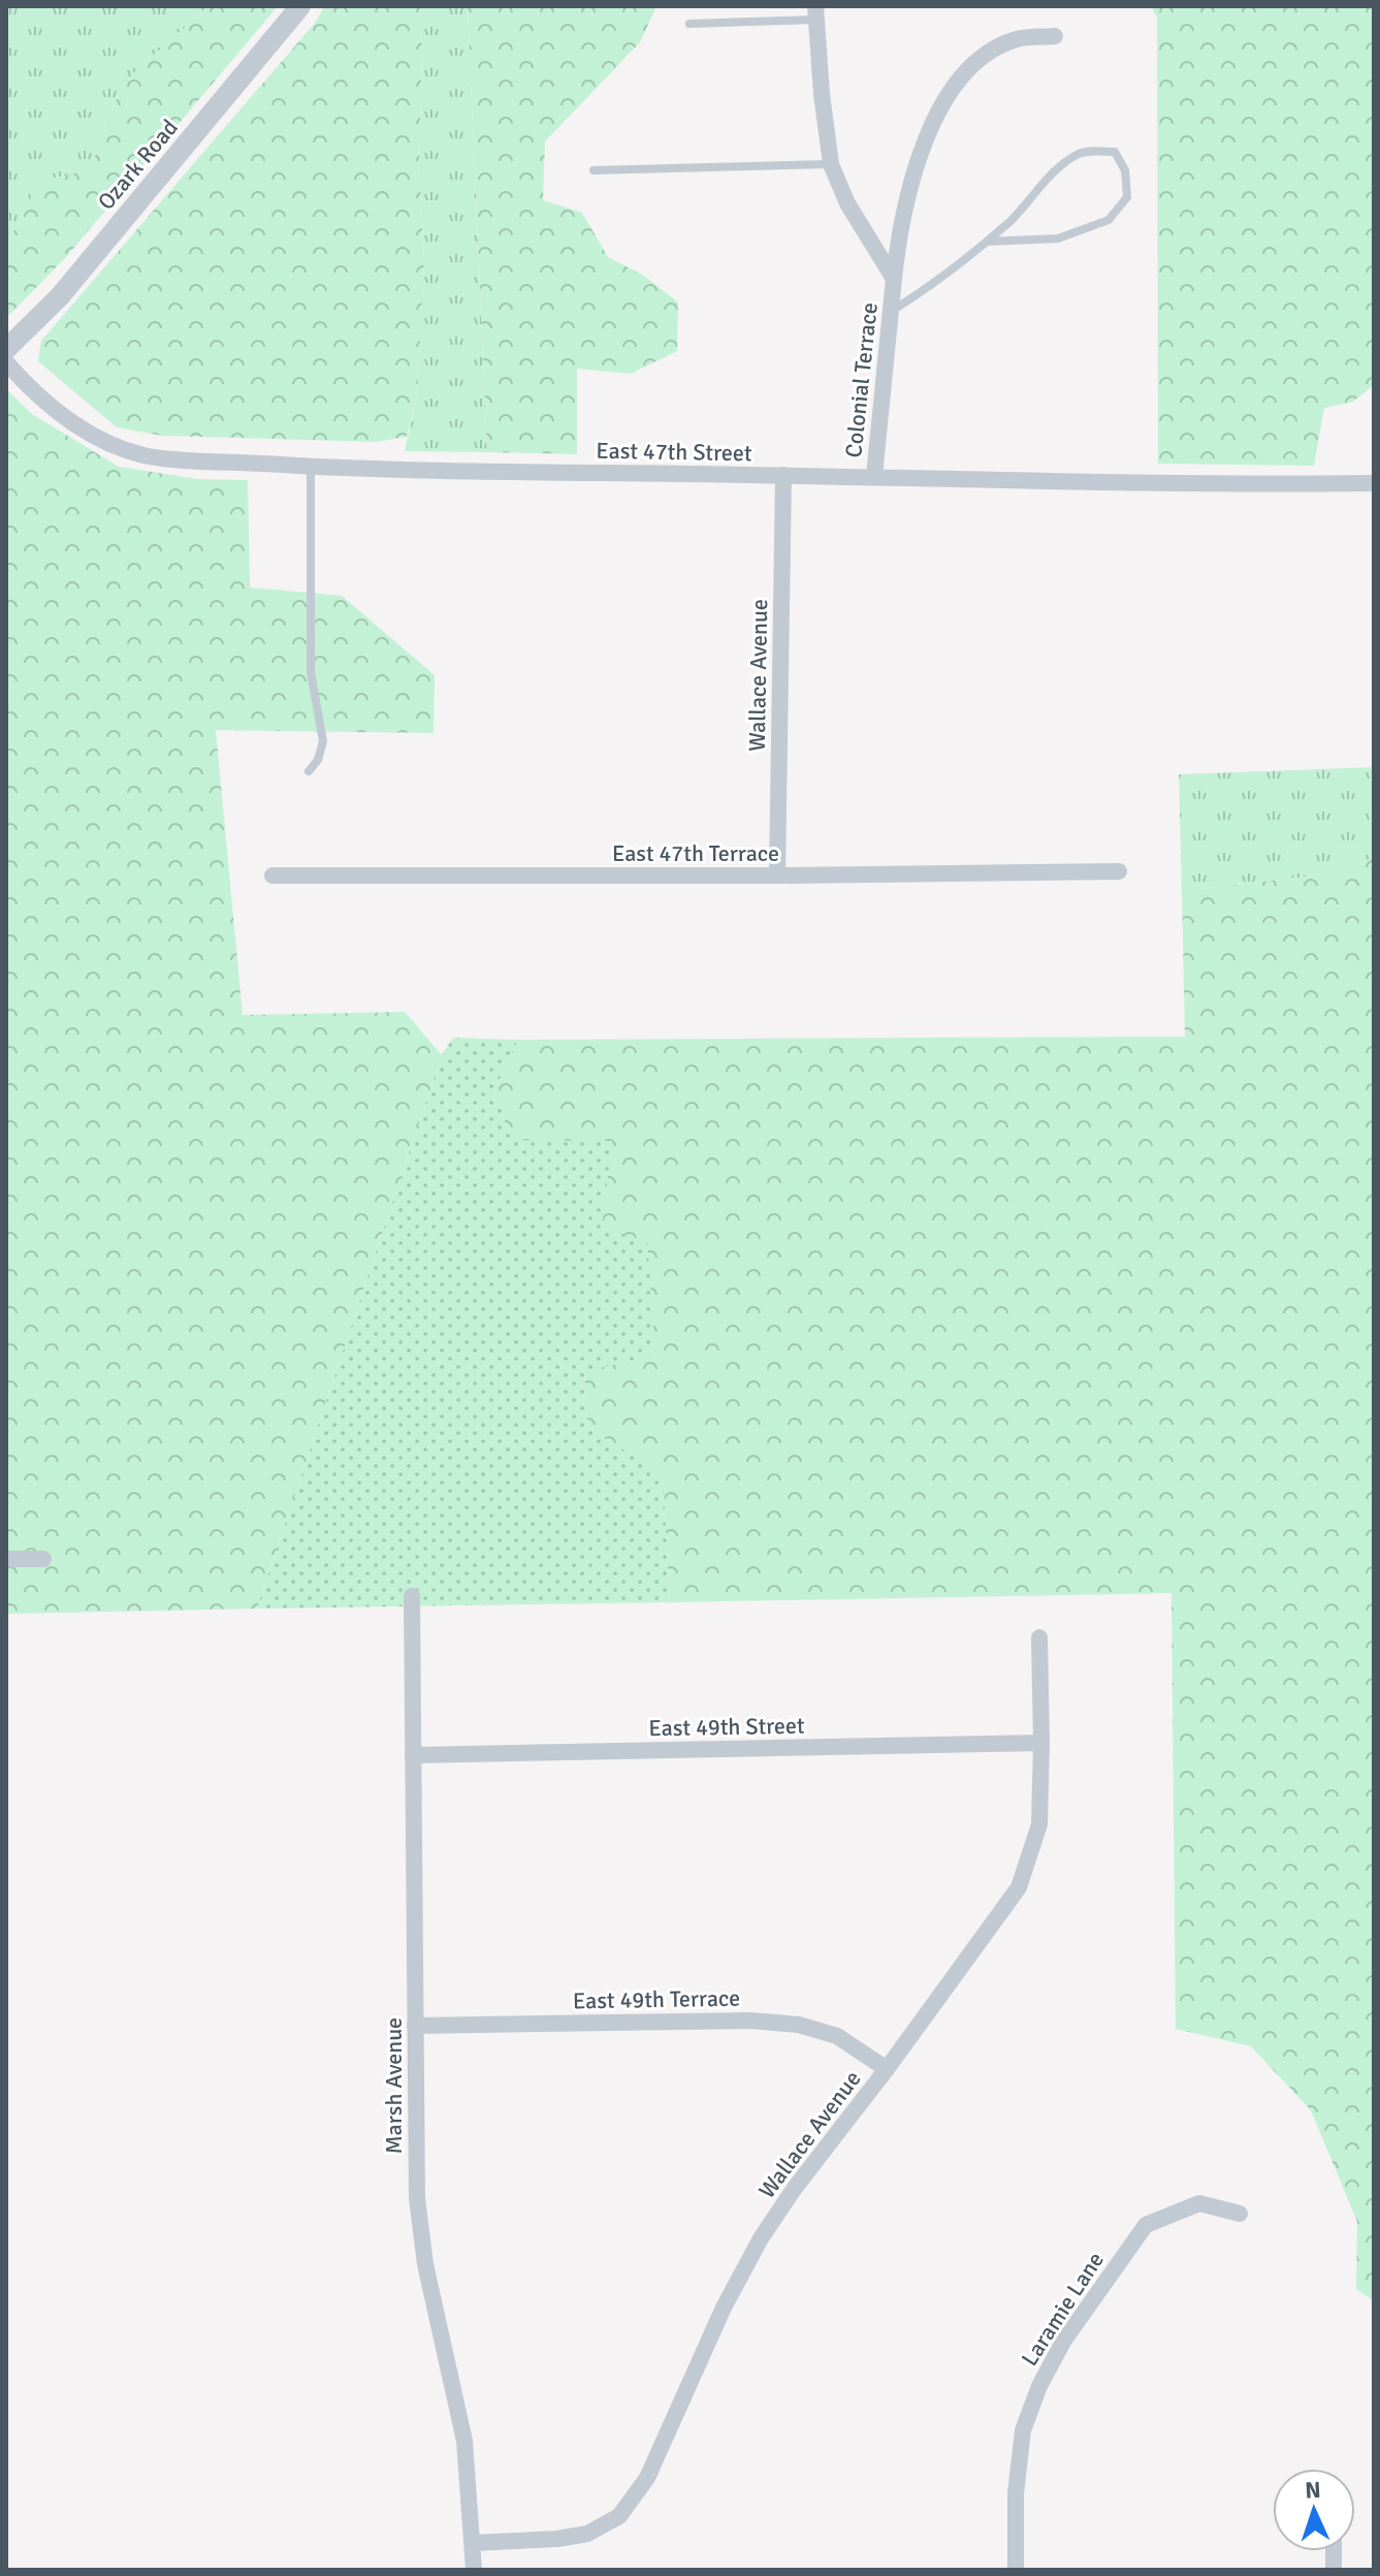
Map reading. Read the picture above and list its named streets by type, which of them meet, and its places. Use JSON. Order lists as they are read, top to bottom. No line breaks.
{"streets":{"street":["Ozark Road","Colonial Terrace","East 47th Street","Wallace Avenue","East 47th Terrace","East 49th Street","East 49th Terrace","Marsh Avenue","Laramie Lane"]},"crossings":[["Colonial Terrace","East 47th Street"],["East 47th Street","Wallace Avenue"],["Wallace Avenue","East 47th Terrace"],["Wallace Avenue","East 49th Street"],["Wallace Avenue","East 49th Terrace"],["Wallace Avenue","Marsh Avenue"],["East 49th Street","Marsh Avenue"],["East 49th Terrace","Marsh Avenue"]],"north":"top"}
